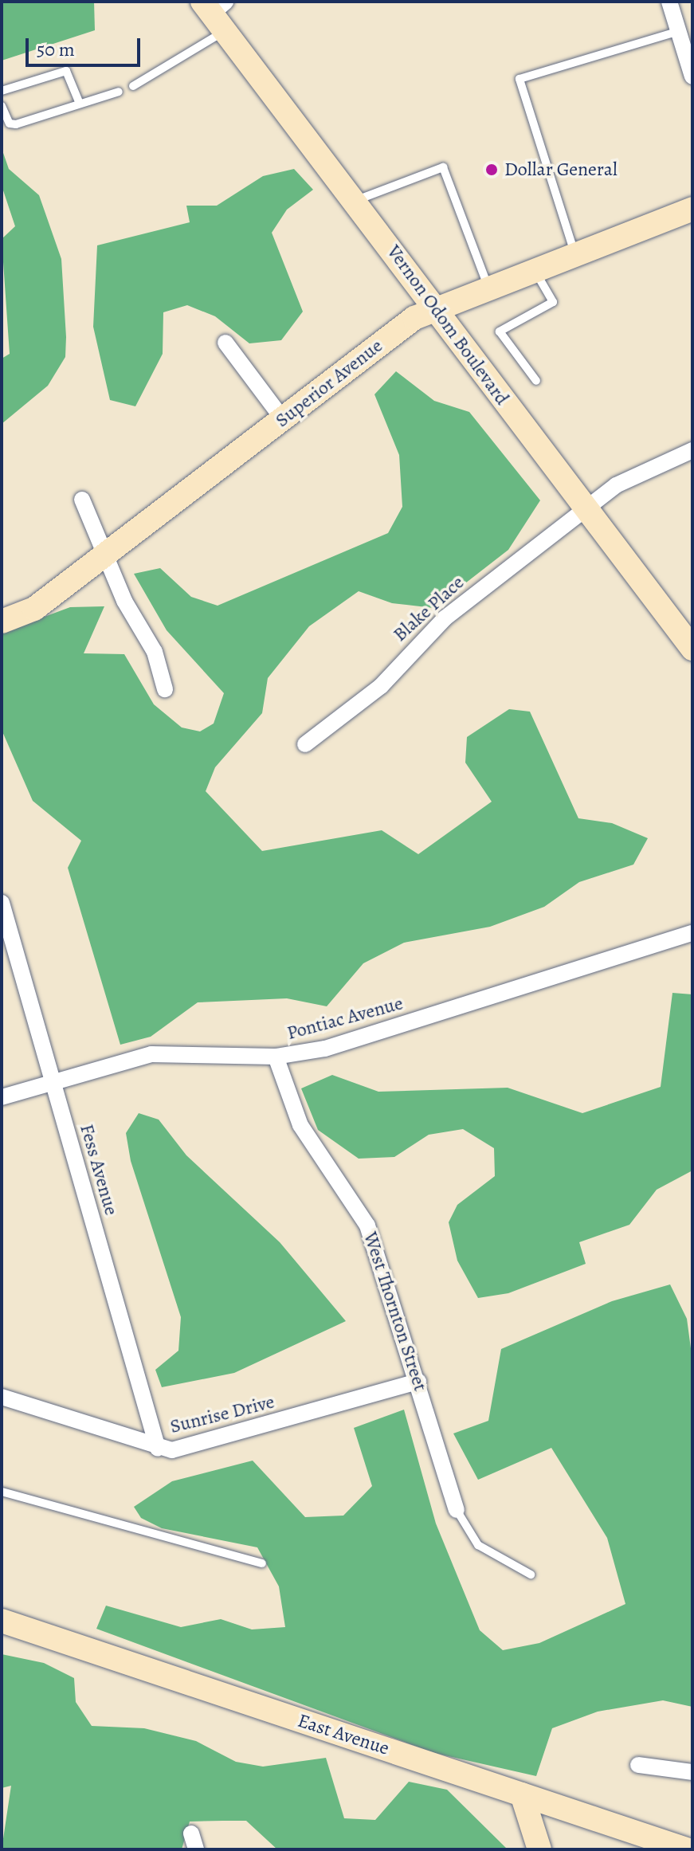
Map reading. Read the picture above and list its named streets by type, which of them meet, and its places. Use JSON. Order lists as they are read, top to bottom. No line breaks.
{"streets":{"main road":["Vernon Odom Boulevard","Superior Avenue","East Avenue"],"street":["Blake Place","Pontiac Avenue","Fess Avenue","West Thornton Street","Sunrise Drive"]},"crossings":[["Vernon Odom Boulevard","Superior Avenue"],["Vernon Odom Boulevard","Blake Place"],["Pontiac Avenue","Fess Avenue"],["Pontiac Avenue","West Thornton Street"],["Fess Avenue","Sunrise Drive"],["West Thornton Street","Sunrise Drive"]],"places":["Dollar General"],"scale_bar":"50 m"}
